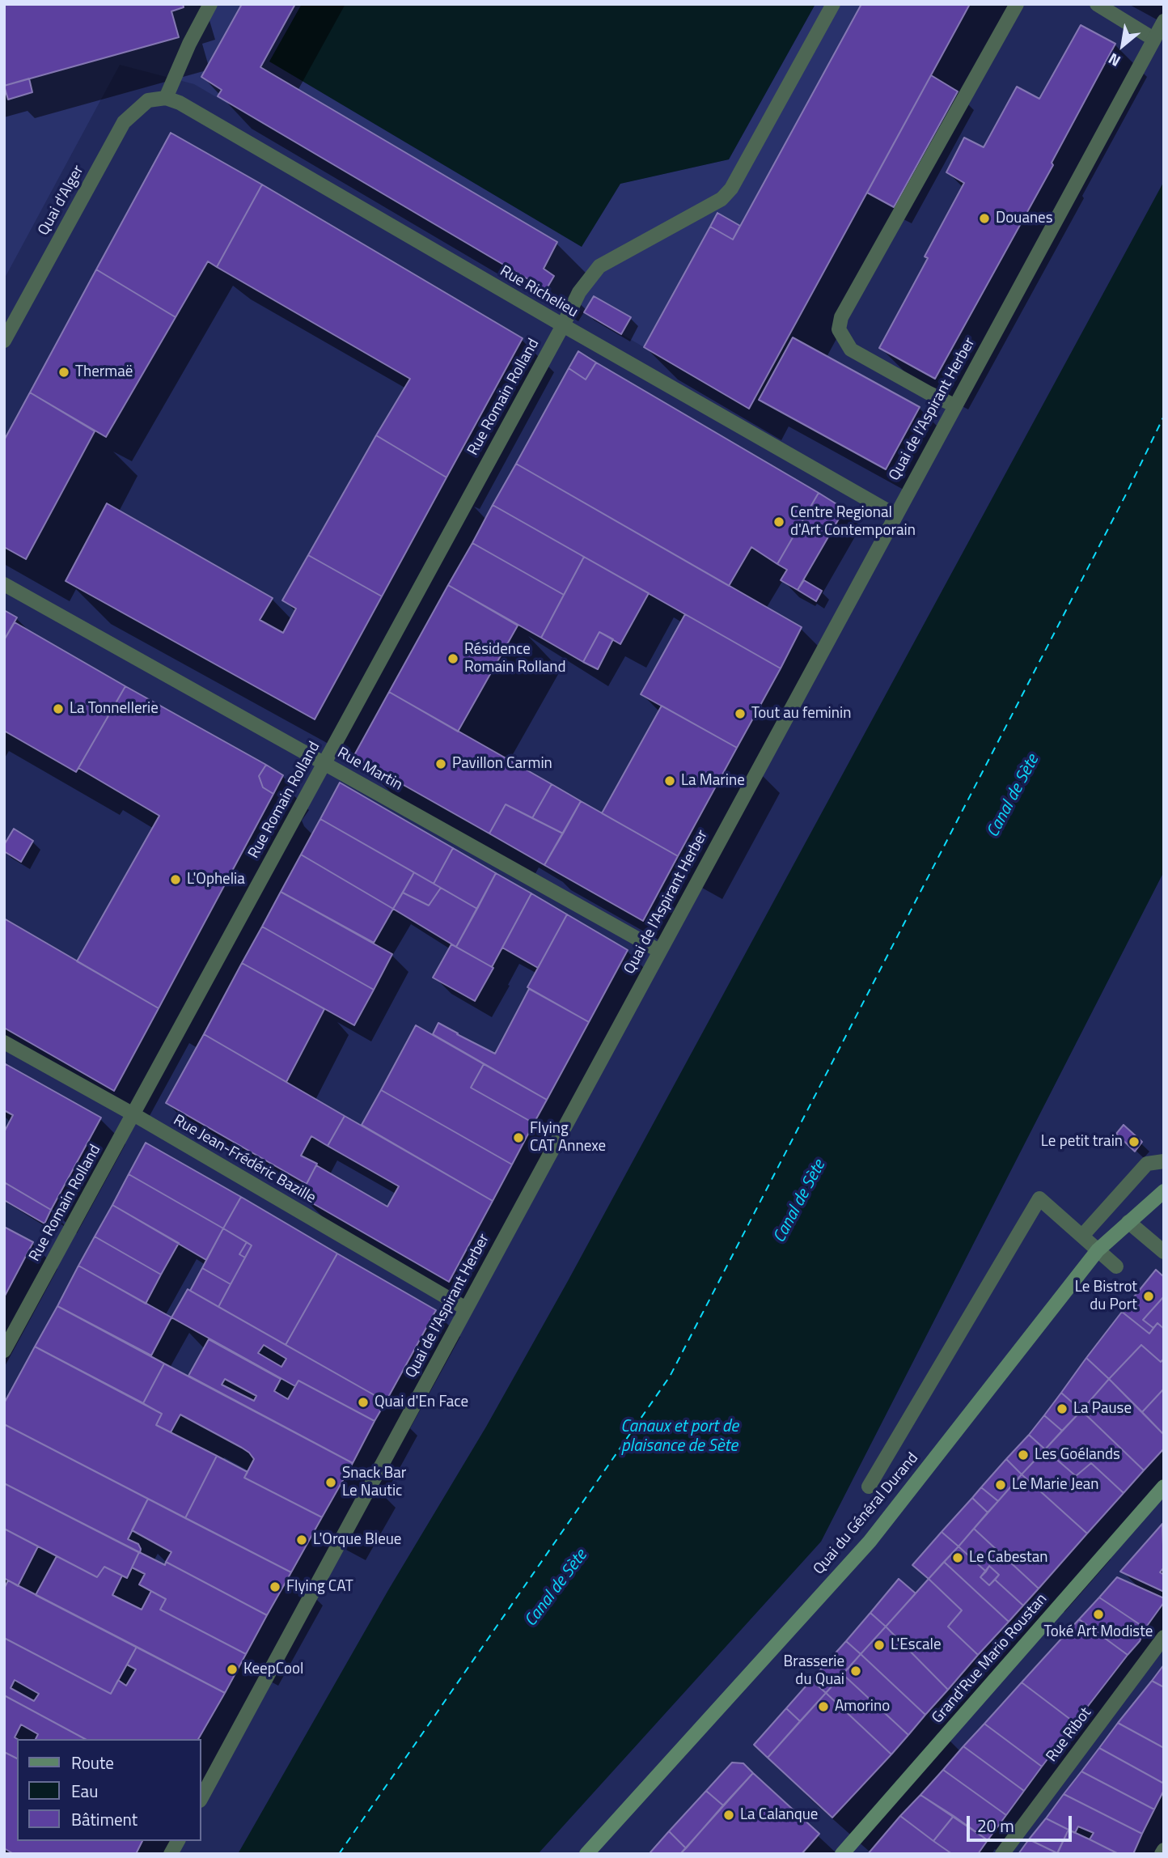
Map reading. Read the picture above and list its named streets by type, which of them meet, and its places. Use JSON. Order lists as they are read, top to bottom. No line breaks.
{"streets":{"main road":["Quai du Général Durand","Grand'Rue Mario Roustan"],"street":["Quai d'Alger","Rue Richelieu","Rue Romain Rolland","Quai de l'Aspirant Herber","Rue Martin","Rue Jean-Frédéric Bazille","Rue Ribot"]},"crossings":[["Quai d'Alger","Rue Richelieu"],["Rue Richelieu","Rue Romain Rolland"],["Rue Richelieu","Quai de l'Aspirant Herber"],["Rue Romain Rolland","Rue Martin"],["Rue Romain Rolland","Rue Jean-Frédéric Bazille"],["Quai de l'Aspirant Herber","Rue Martin"],["Quai de l'Aspirant Herber","Rue Jean-Frédéric Bazille"]],"water":["Canal de Sète","Canaux et port de plaisance de Sète"],"places":["Douanes","Thermaë","Centre Regional d'Art Contemporain","Résidence Romain Rolland","La Tonnellerie","Tout au feminin","Pavillon Carmin","La Marine","L'Ophelia","Flying CAT Annexe","Le petit train","Le Bistrot du Port","Quai d'En Face","La Pause","Les Goélands","Snack Bar Le Nautic","Le Marie Jean","L'Orque Bleue","Le Cabestan","Flying CAT","Toké Art Modiste","L'Escale","KeepCool","Brasserie du Quai","Amorino","La Calanque"],"legend":["Route","Eau","Bâtiment"],"scale_bar":"20 m","north":"bottom left"}
